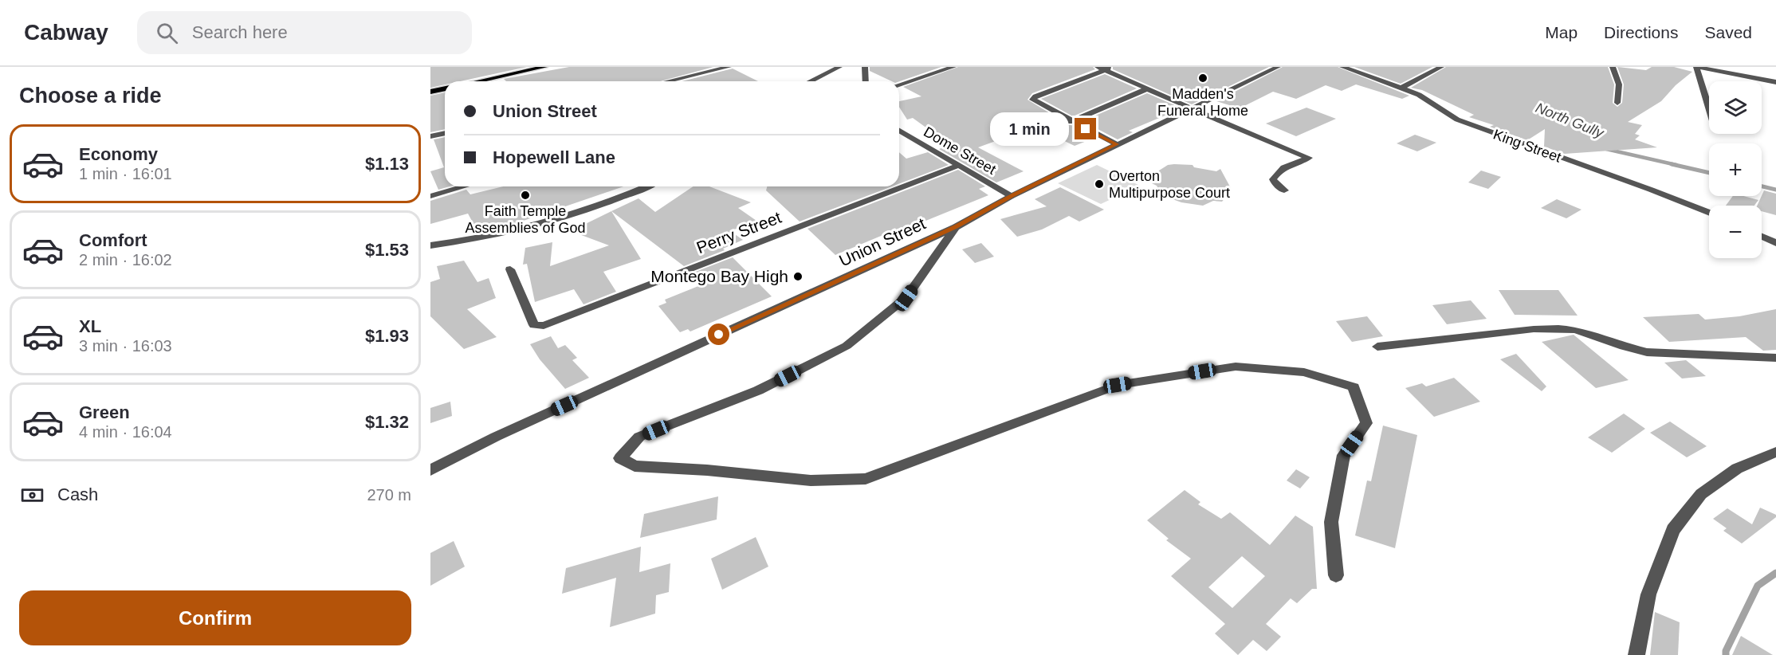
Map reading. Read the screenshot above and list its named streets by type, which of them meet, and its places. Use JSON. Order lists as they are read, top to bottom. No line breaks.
{"streets":{"street":["King Street","Dome Street","Perry Street","Union Street"]},"crossings":[["Dome Street","Perry Street"],["Dome Street","Union Street"]],"water":["North Gully"],"places":["Madden's Funeral Home","Overton Multipurpose Court","Faith Temple Assemblies of God","Montego Bay High"],"page":{"header":"Cabway","search":"Search here","nav":["Map","Directions","Saved"],"heading":"Choose a ride","map_buttons":["+","−"],"banner":["Union Street","Hopewell Lane"],"bubble":"1 min","list":[{"name":"Economy","note":"1 min · 16:01","value":"$1.13"},{"name":"Comfort","note":"2 min · 16:02","value":"$1.53"},{"name":"XL","note":"3 min · 16:03","value":"$1.93"},{"name":"Green","note":"4 min · 16:04","value":"$1.32"}],"pay":["Cash","270 m"],"buttons":"Confirm"}}
